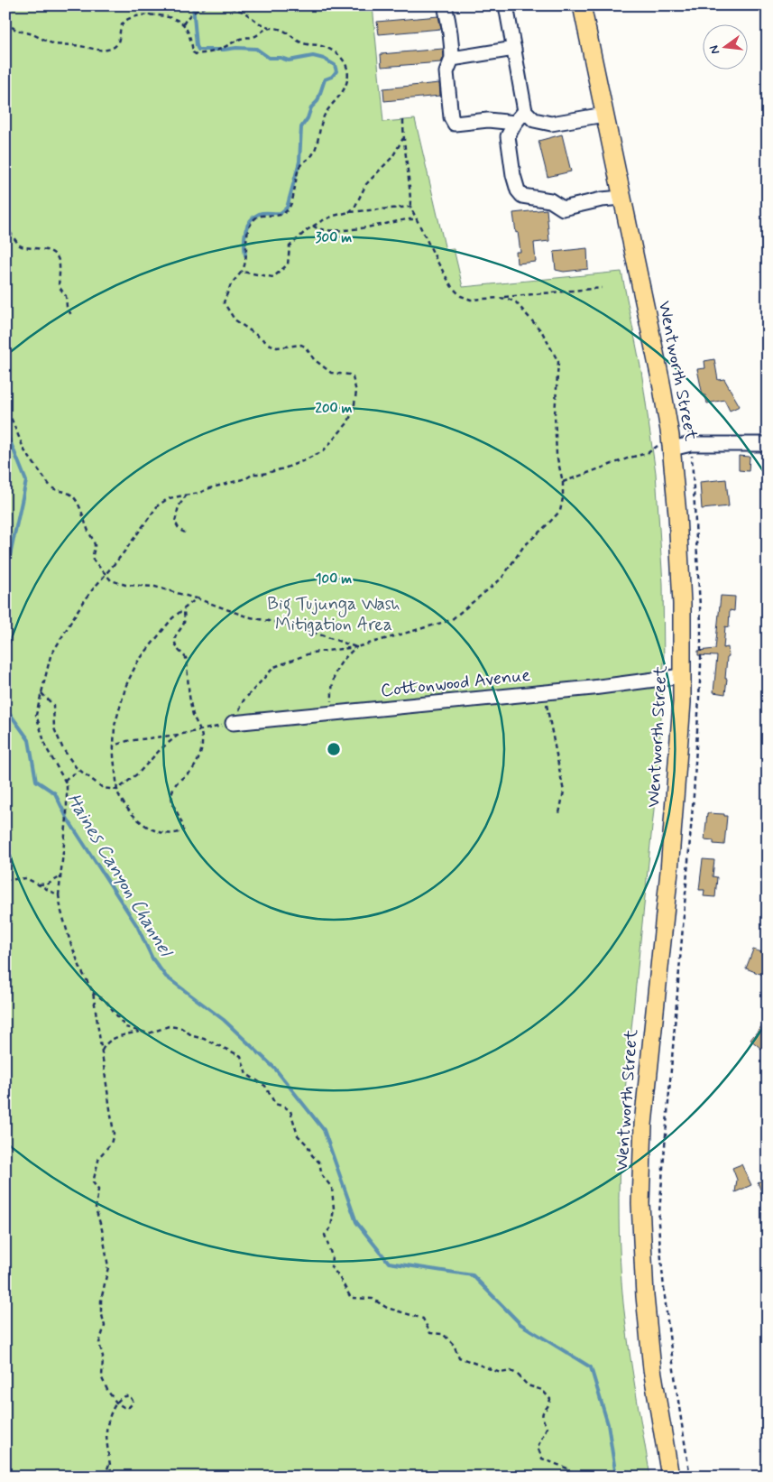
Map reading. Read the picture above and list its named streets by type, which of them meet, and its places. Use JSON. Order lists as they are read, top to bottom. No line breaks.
{"streets":{"main road":["Wentworth Street"],"street":["Cottonwood Avenue"]},"crossings":[["Wentworth Street","Cottonwood Avenue"]],"water":["Haines Canyon Channel"],"parks":["Big Tujunga Wash Mitigation Area"],"north":"left","rings":["300 m","200 m","100 m"]}
